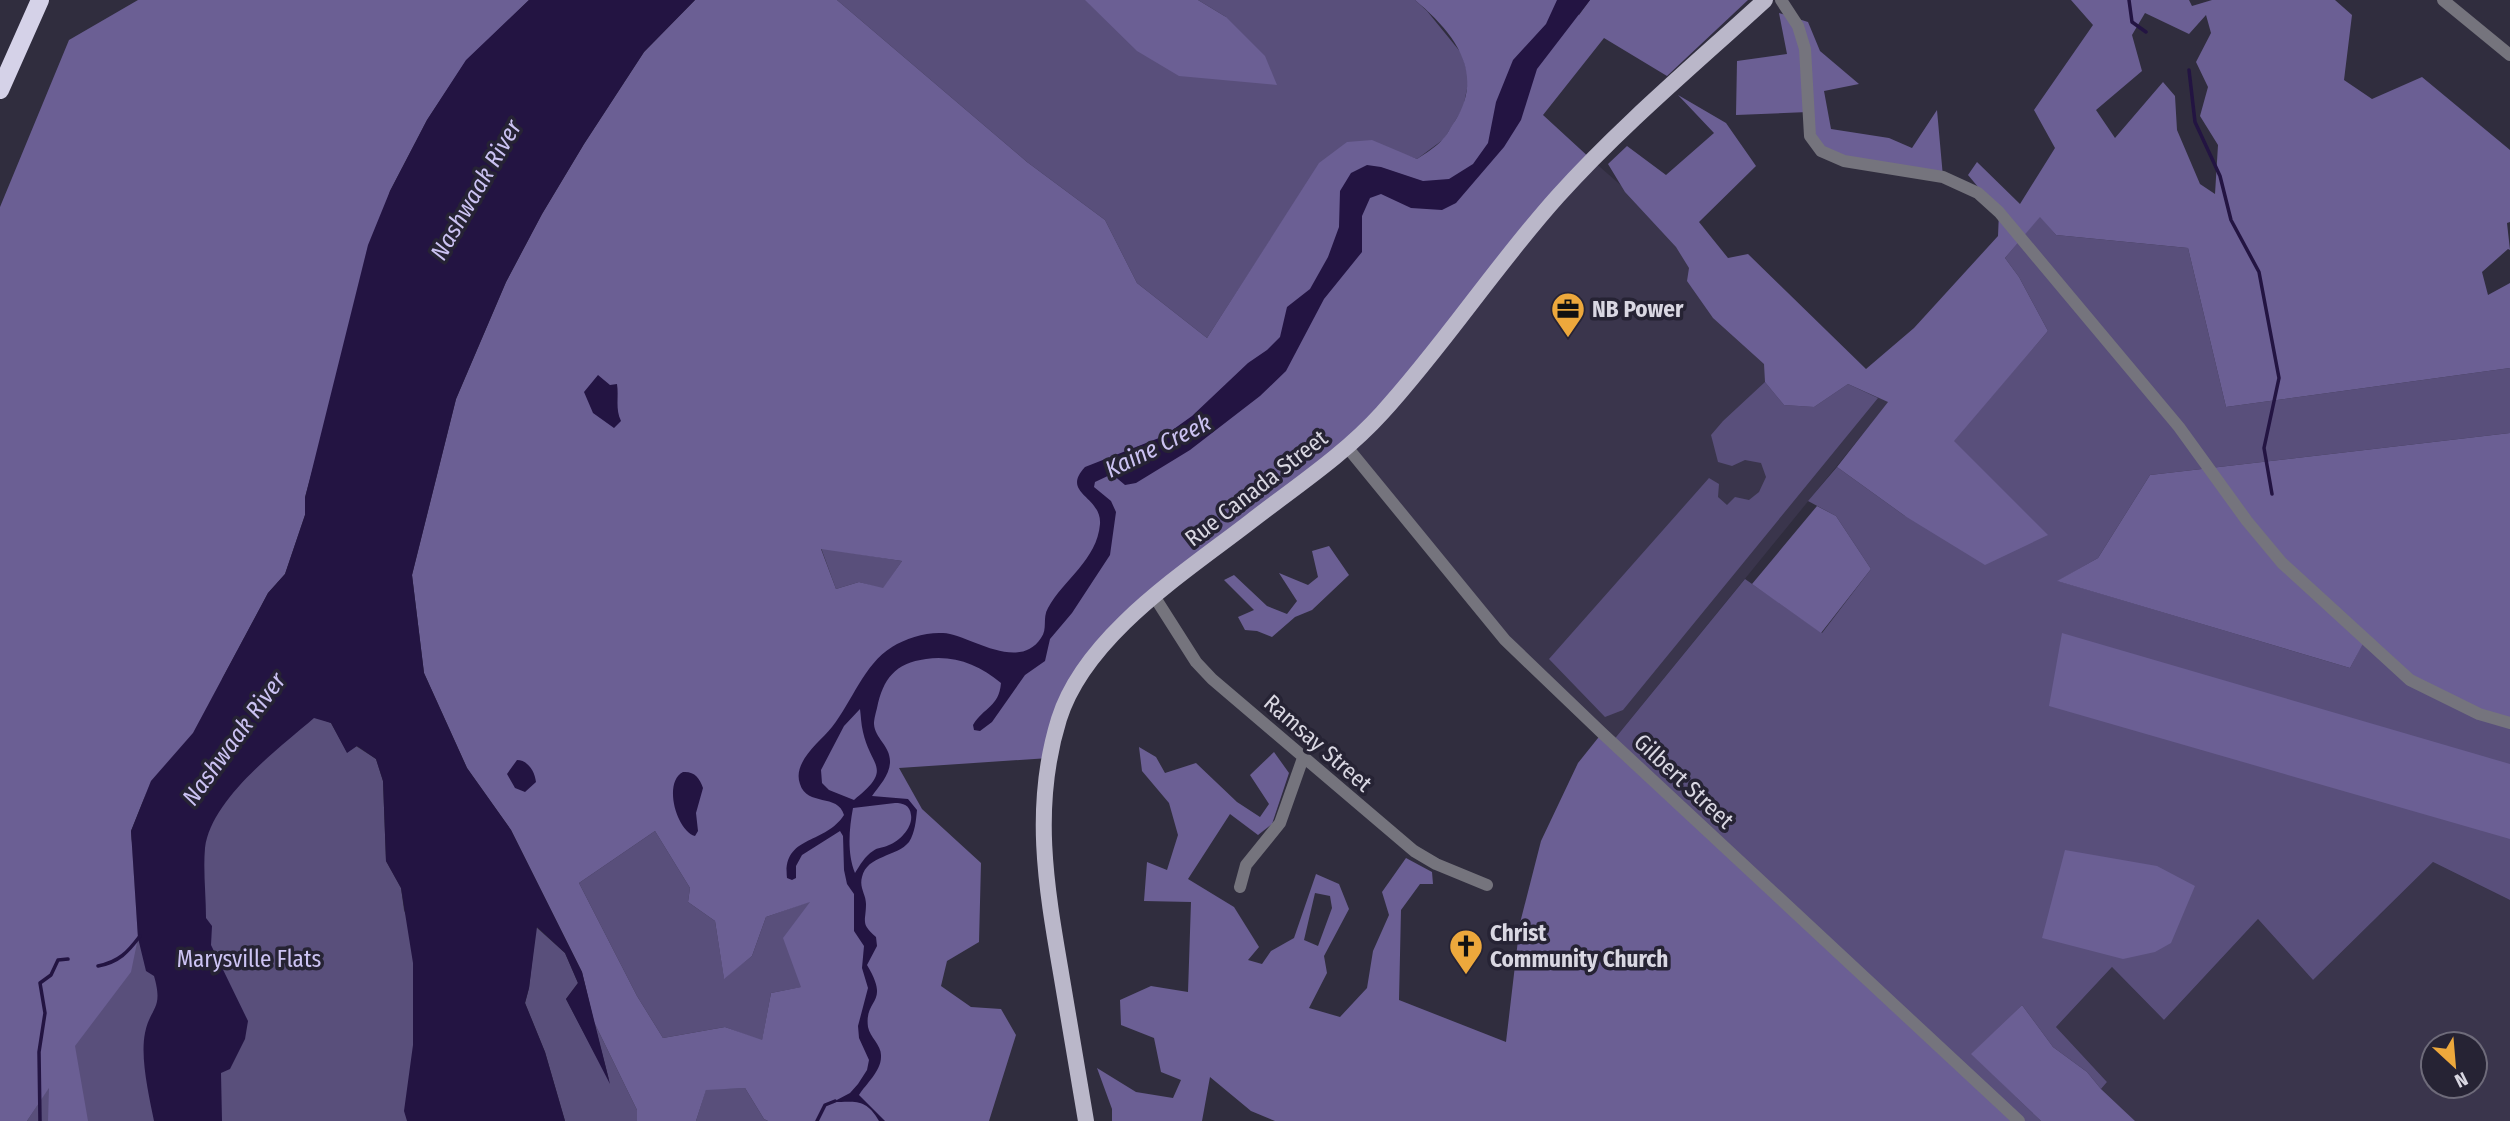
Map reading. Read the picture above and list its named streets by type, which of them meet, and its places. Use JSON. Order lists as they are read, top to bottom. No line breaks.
{"streets":{"main road":["Rue Canada Street"],"street":["Ramsay Street","Gilbert Street"]},"crossings":[["Rue Canada Street","Ramsay Street"],["Rue Canada Street","Gilbert Street"]],"water":["Nashwaak River","Kaine Creek"],"parks":["Marysville Flats"],"places":{"office":["NB Power"],"church":["Christ Community Church"]},"north":"bottom right"}
